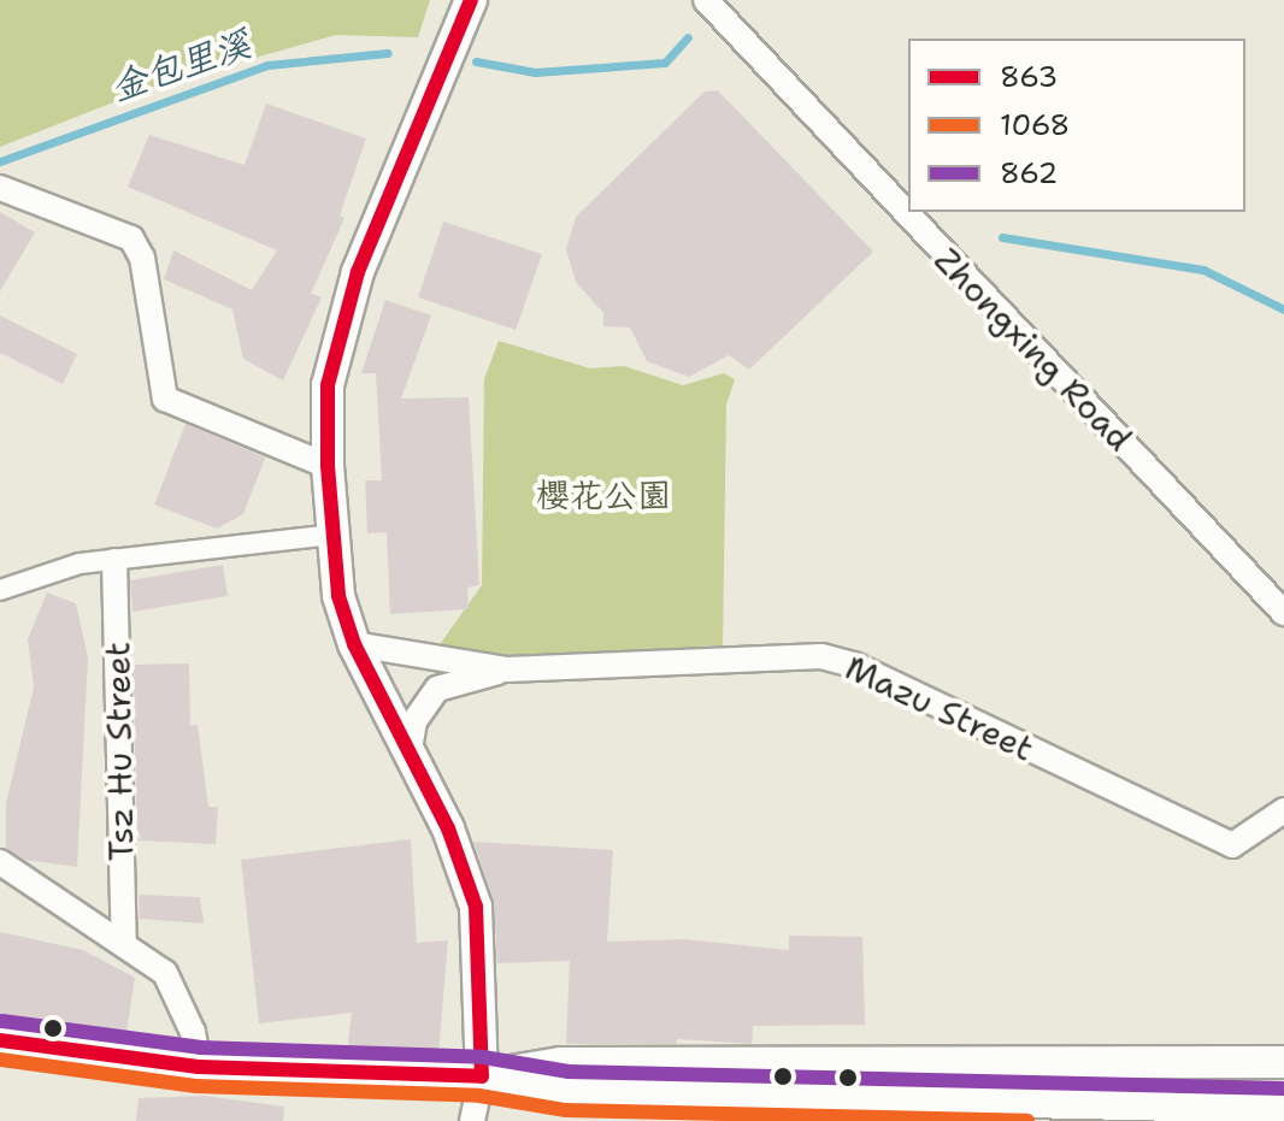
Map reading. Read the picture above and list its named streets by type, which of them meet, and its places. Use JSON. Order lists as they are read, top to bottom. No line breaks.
{"streets":{"street":["Zhongxing Road","Mazu Street","Tsz Hu Street"]},"water":["金包里溪"],"parks":["櫻花公園"],"lines":["transit line 863","transit line 862","transit line 1068"],"legend":["863","1068","862"]}
